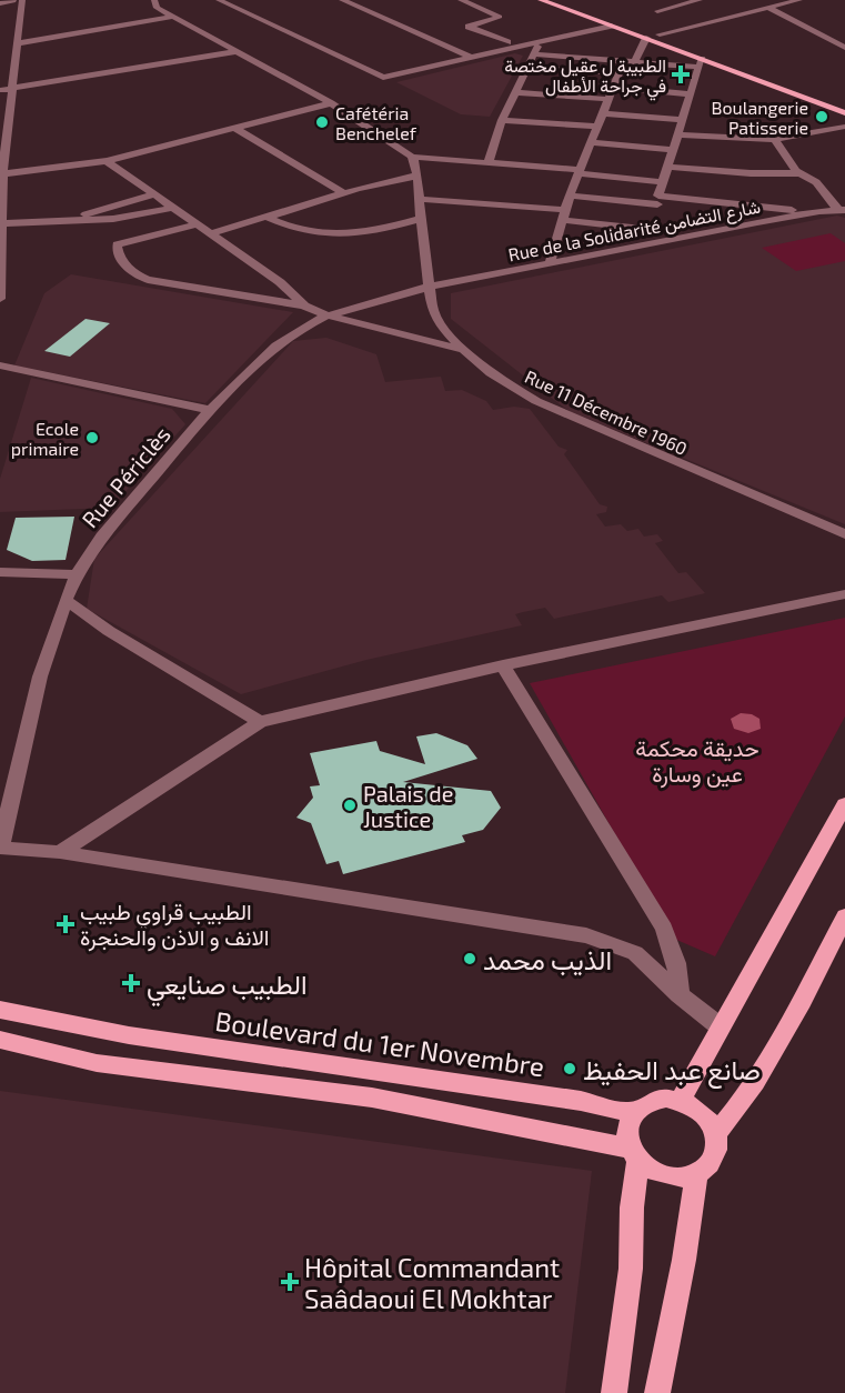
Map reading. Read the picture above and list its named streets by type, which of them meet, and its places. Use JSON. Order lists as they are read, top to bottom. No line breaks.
{"streets":{"main road":["Boulevard du 1er Novembre"],"street":["Rue de la Solidarité شارع التضامن","Rue 11 Décembre 1960","Rue Périclès"]},"crossings":[["Rue de la Solidarité شارع التضامن","Rue 11 Décembre 1960"],["Rue de la Solidarité شارع التضامن","Rue Périclès"],["Rue 11 Décembre 1960","Rue Périclès"]],"parks":["حديقة محكمة عين وسارة"],"places":{"health":["الطبيبة ل عقيل مختصة في جراحة الأطفال","الطبيب قراوي طبيب الانف و الاذن والحنجرة","الطبيب صنايعي","Hôpital Commandant Saâdaoui El Mokhtar"],"other":["Boulangerie Patisserie","Cafétéria Benchelef","Ecole primaire","Palais de Justice","الذيب محمد","صانع عبد الحفيظ"]}}
